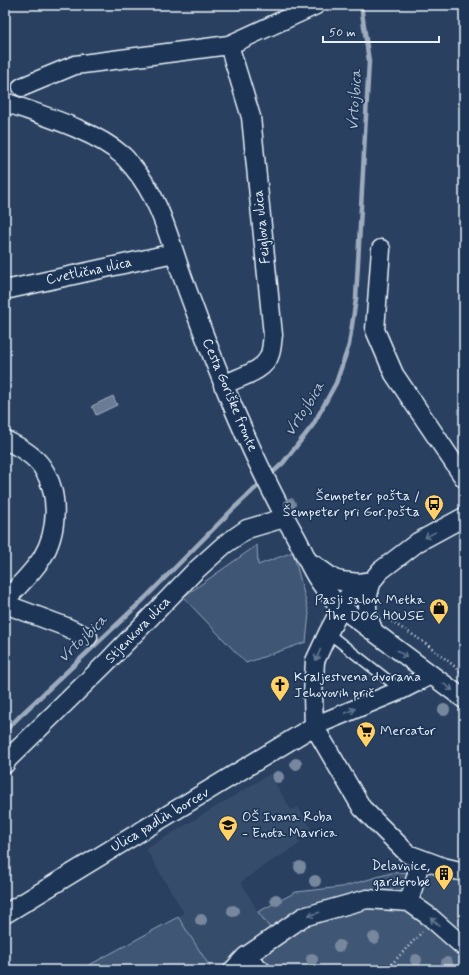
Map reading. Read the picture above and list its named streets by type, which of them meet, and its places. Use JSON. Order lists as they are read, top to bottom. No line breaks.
{"streets":{"street":["Feiglova ulica","Cvetlična ulica","Cesta Goriške fronte","Stjenkova ulica","Ulica padlih borcev"]},"crossings":[["Feiglova ulica","Cesta Goriške fronte"],["Cvetlična ulica","Cesta Goriške fronte"],["Cesta Goriške fronte","Stjenkova ulica"],["Cesta Goriške fronte","Ulica padlih borcev"]],"water":["Vrtojbica"],"places":{"bus stop":["Šempeter pošta / Šempeter pri Gor.pošta"],"shop":["Pasji salon Metka The DOG HOUSE"],"church":["Kraljestvena dvorana Jehovovih prič"],"supermarket":["Mercator"],"school or university":["OŠ Ivana Roba - Enota Mavrica"],"building":["Delavnice, garderobe"]},"scale_bar":"50 m"}
